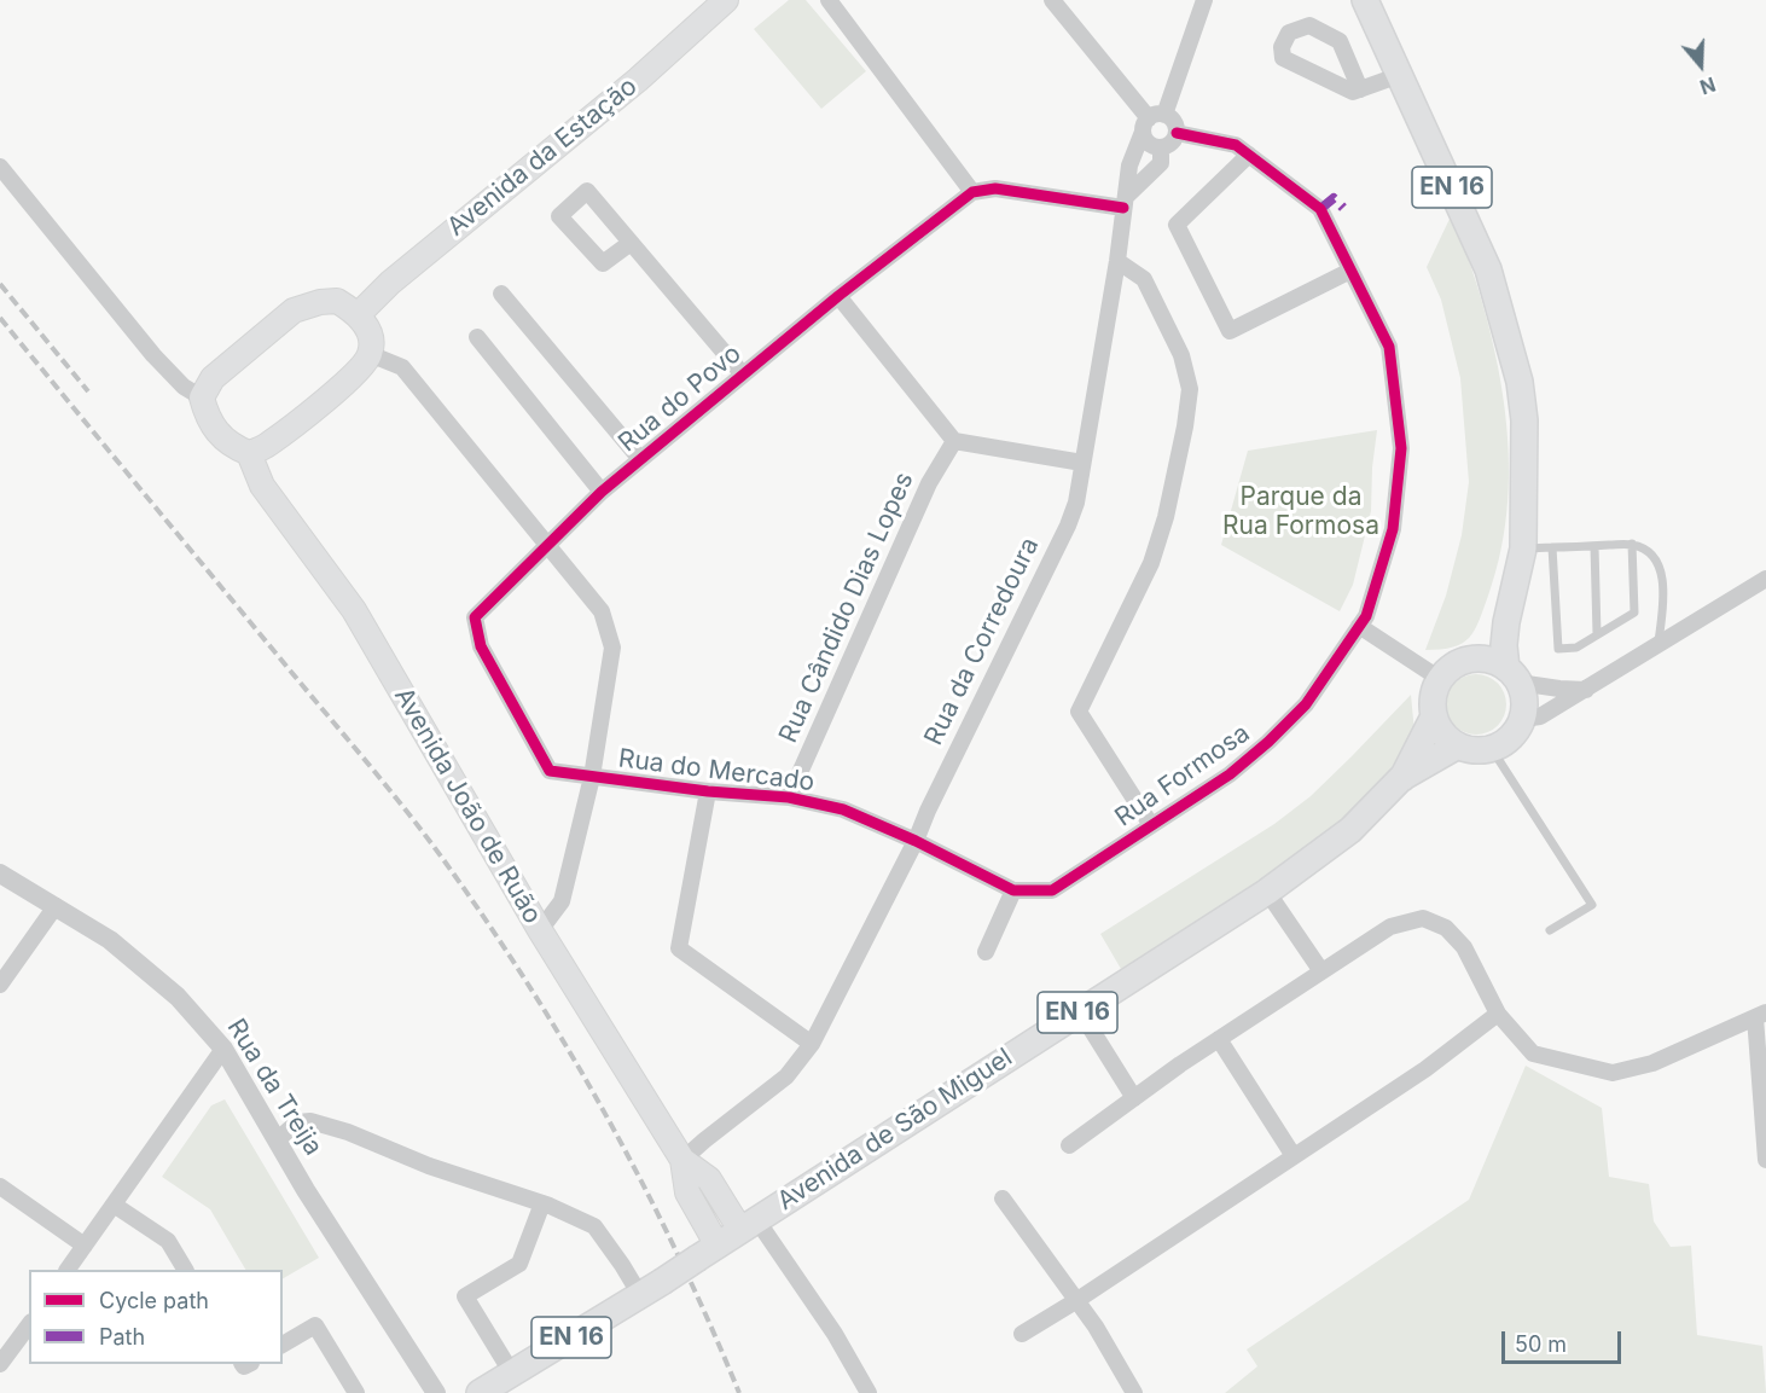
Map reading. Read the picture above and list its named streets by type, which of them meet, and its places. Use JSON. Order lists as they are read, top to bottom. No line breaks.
{"streets":{"main road":["Avenida da Estação","EN 16","Avenida João de Ruão","Avenida de São Miguel"],"street":["Rua do Povo","Rua Cândido Dias Lopes","Rua da Corredoura","Rua do Mercado","Rua Formosa","Rua da Treija"]},"crossings":[["EN 16","Avenida de São Miguel"],["Rua do Povo","Rua do Mercado"],["Rua Cândido Dias Lopes","Rua do Mercado"],["Rua da Corredoura","Rua do Mercado"],["Rua da Corredoura","Rua Formosa"],["Rua da Corredoura","Avenida João de Ruão"],["Rua do Mercado","Rua Formosa"]],"parks":["Parque da Rua Formosa"],"legend":["Cycle path","Path"],"scale_bar":"50 m","north":"bottom"}
